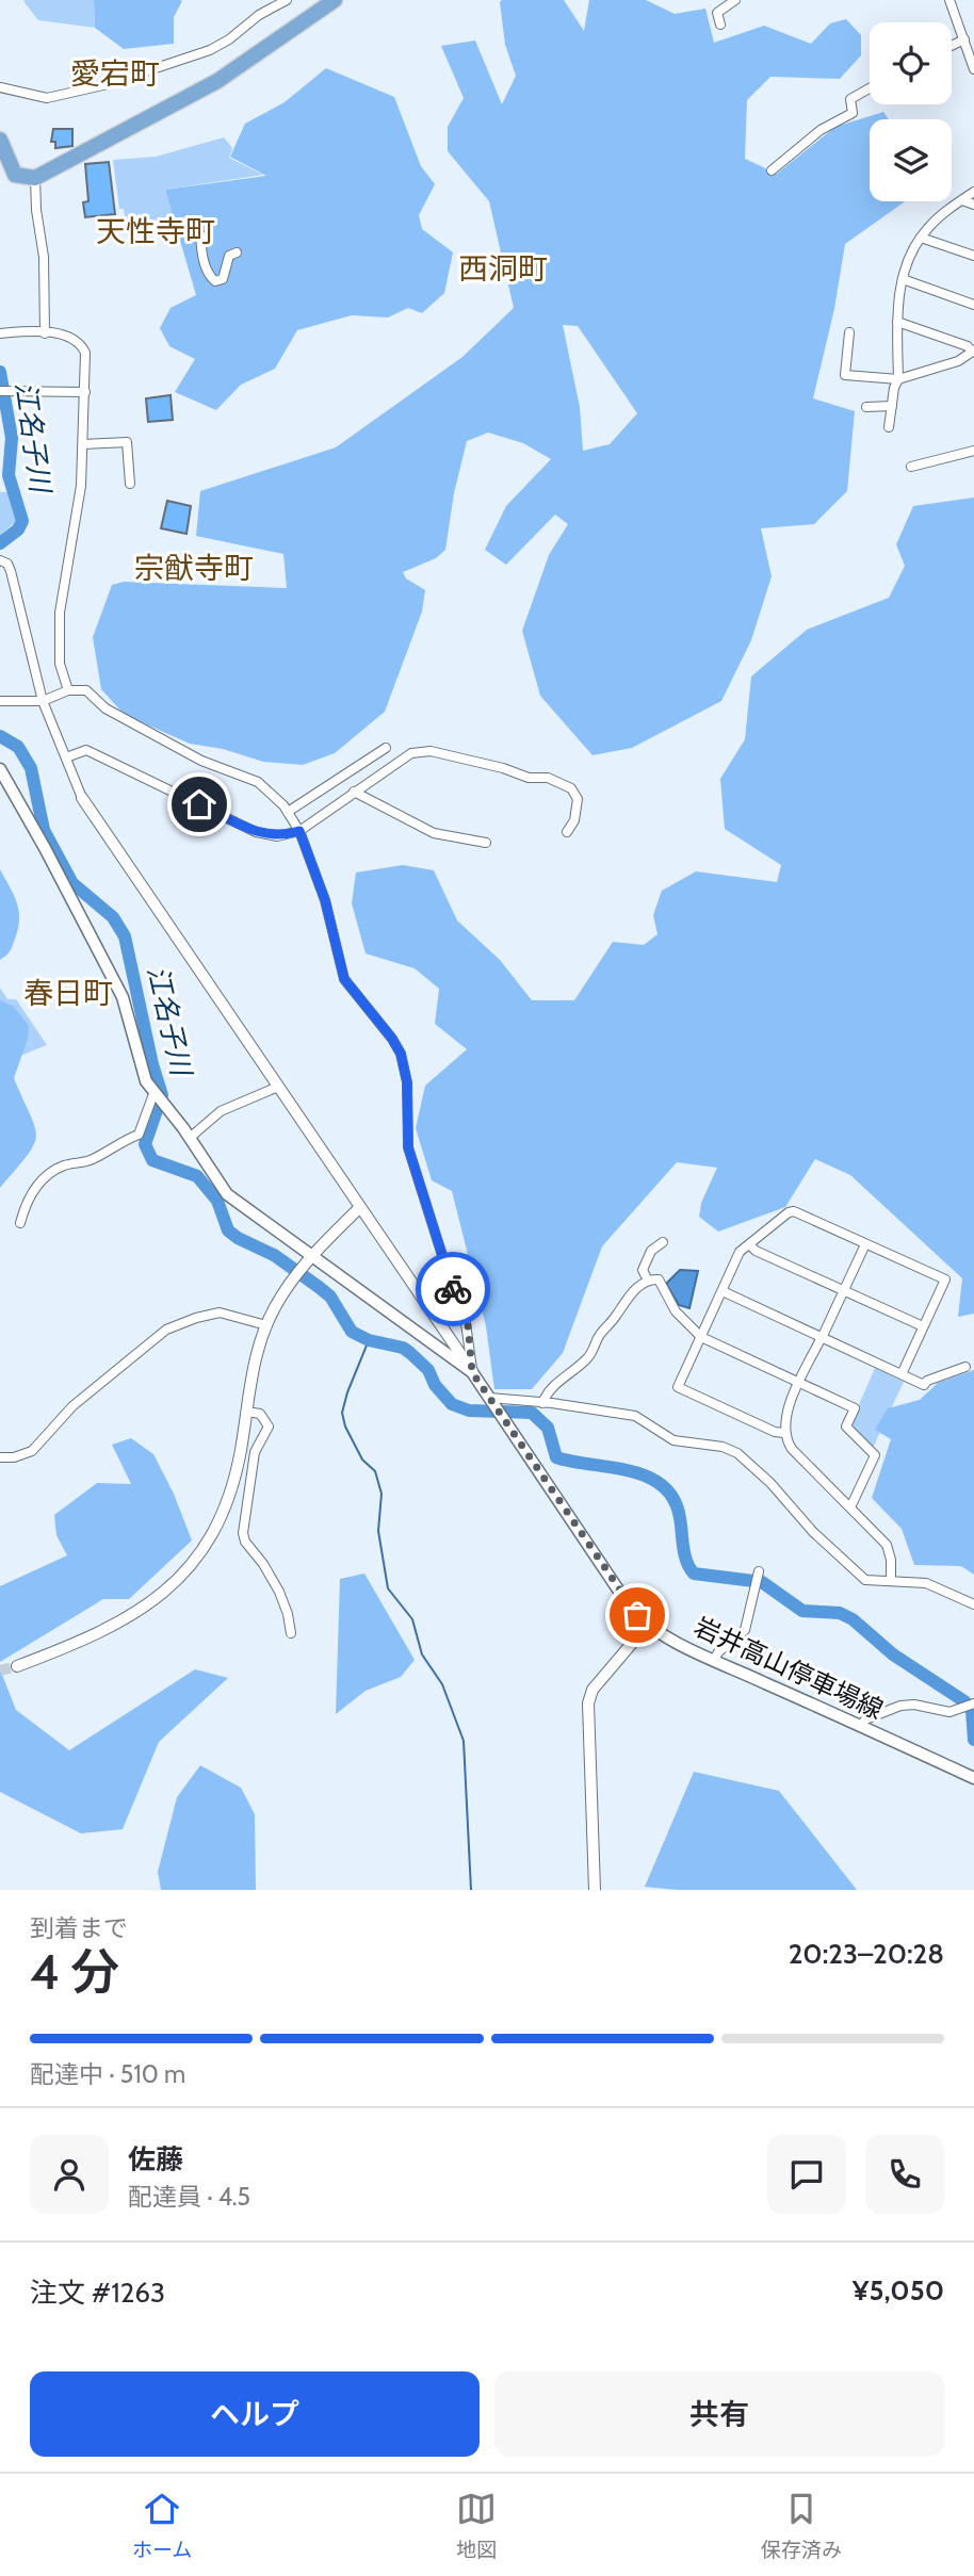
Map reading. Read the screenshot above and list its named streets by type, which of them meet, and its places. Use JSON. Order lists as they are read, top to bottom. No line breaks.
{"streets":{"main road":["岩井高山停車場線"]},"districts":["愛宕町","天性寺町","西洞町","宗猷寺町","春日町"],"water":["江名子川"],"page":{"heading":["4 分","到着まで","20:23–20:28"],"panel":["佐藤","配達員 · 4.5","注文 #1263","¥5,050"],"bar":"配達中 · 510 m","buttons":["ヘルプ","共有"],"tabs":["ホーム","地図","保存済み"]}}
